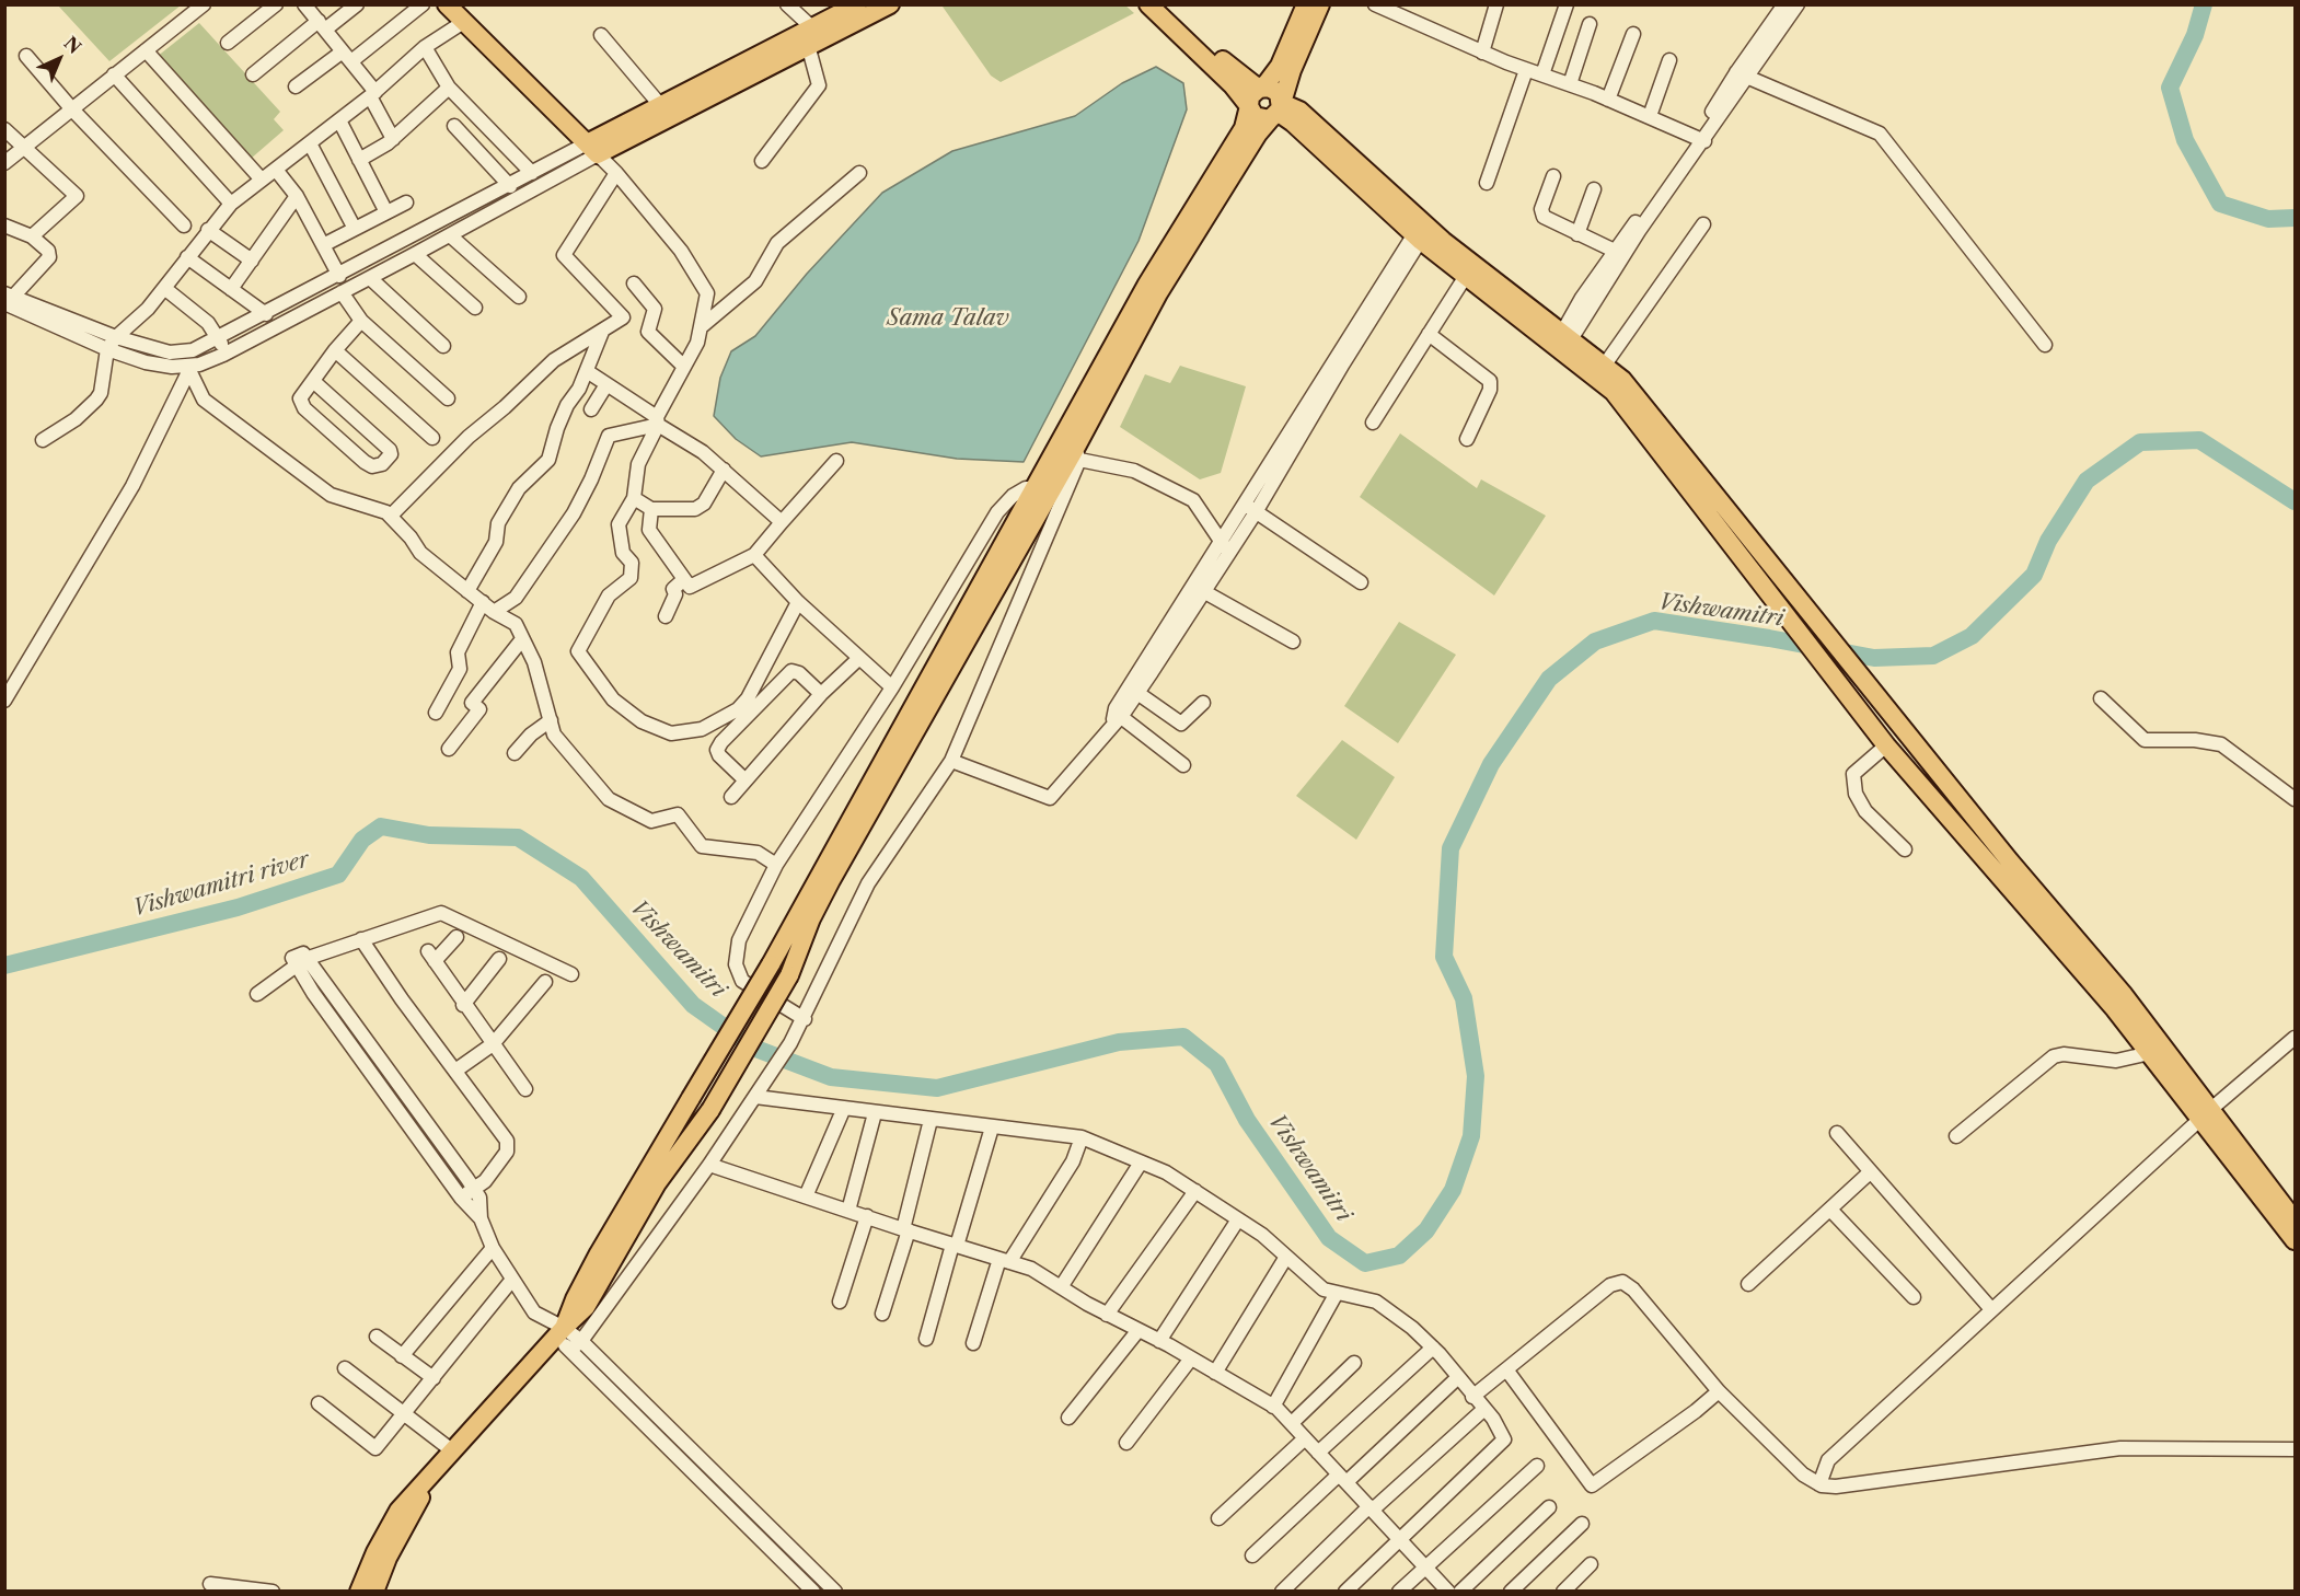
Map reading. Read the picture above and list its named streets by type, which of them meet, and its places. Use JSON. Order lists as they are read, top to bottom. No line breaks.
{"water":["Sama Talav","Vishwamitri","Vishwamitri river"],"north":"top right"}
